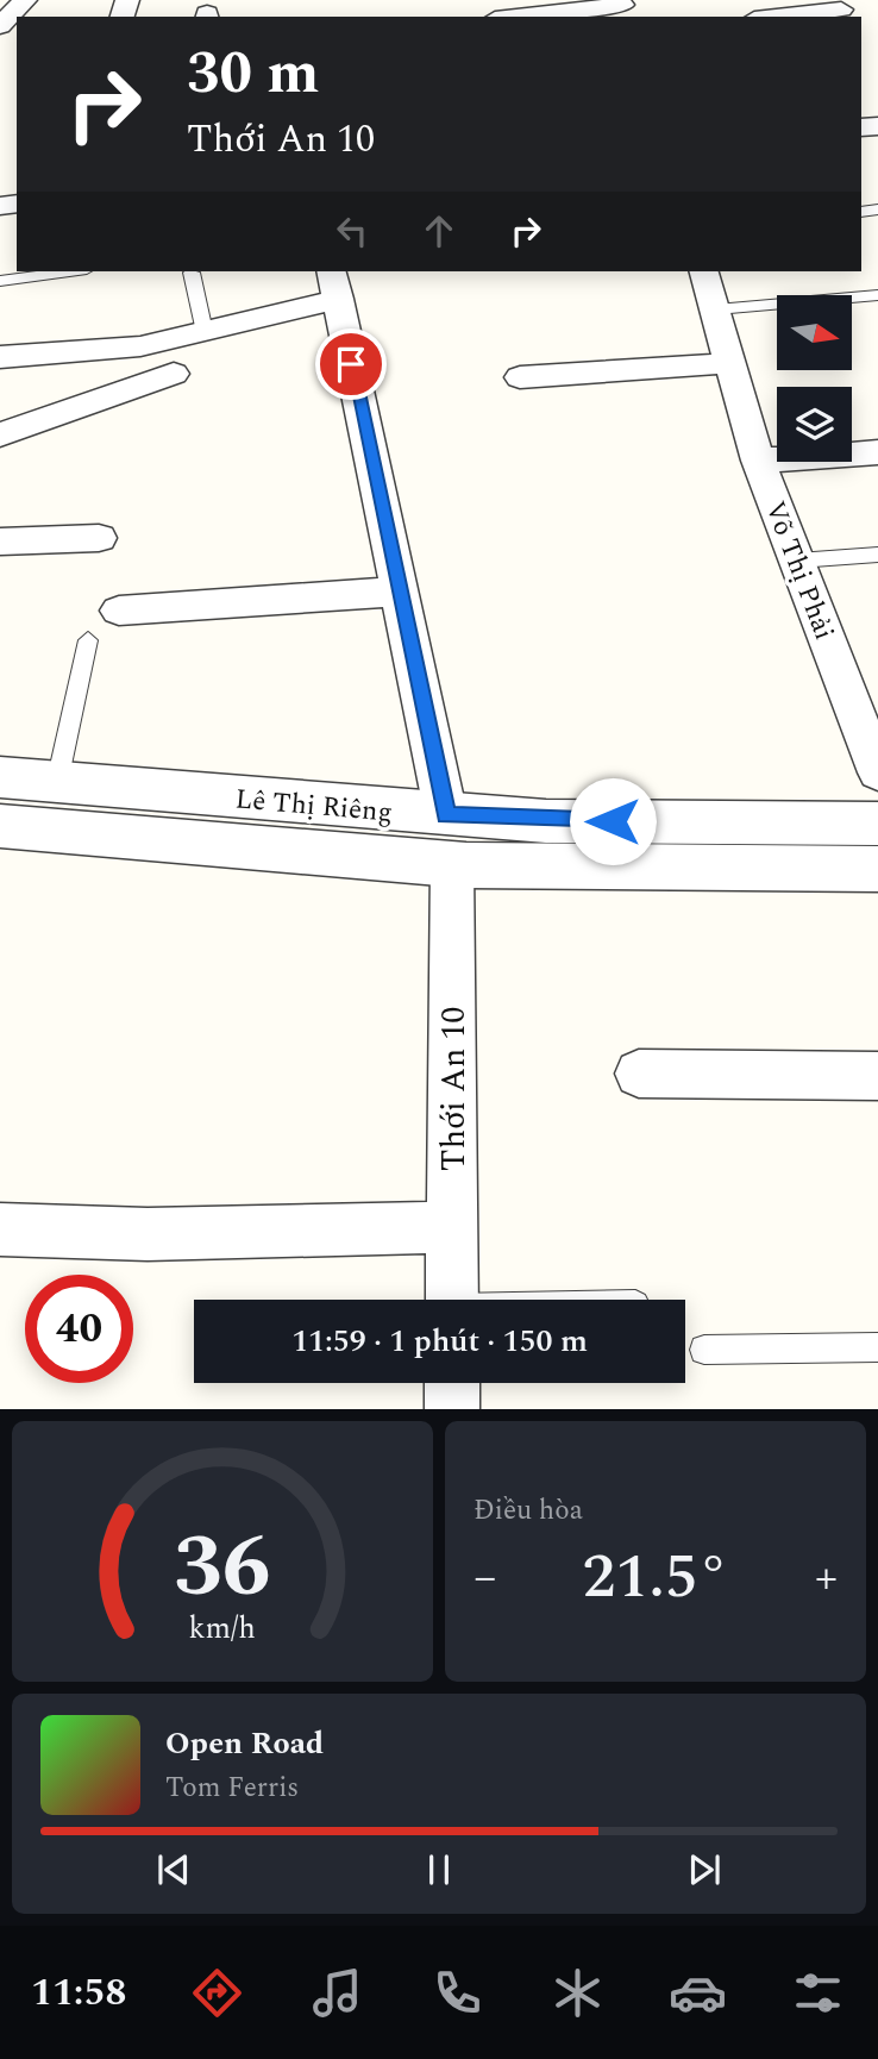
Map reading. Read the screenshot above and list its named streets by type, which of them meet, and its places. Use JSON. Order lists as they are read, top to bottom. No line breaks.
{"streets":{"street":["Võ Thị Phải","Lê Thị Riêng","Thới An 10"]},"crossings":[["Lê Thị Riêng","Thới An 10"]],"north":"right","page":{"turn":["30 m","Thới An 10"],"limit":"40","trip":"11:59 · 1 phút · 150 m","tile":"Điều hòa","heat":["−","21.5°","+"],"song":["Open Road","Tom Ferris"],"tabs":"11:58","gauge":["36","km/h"]}}
